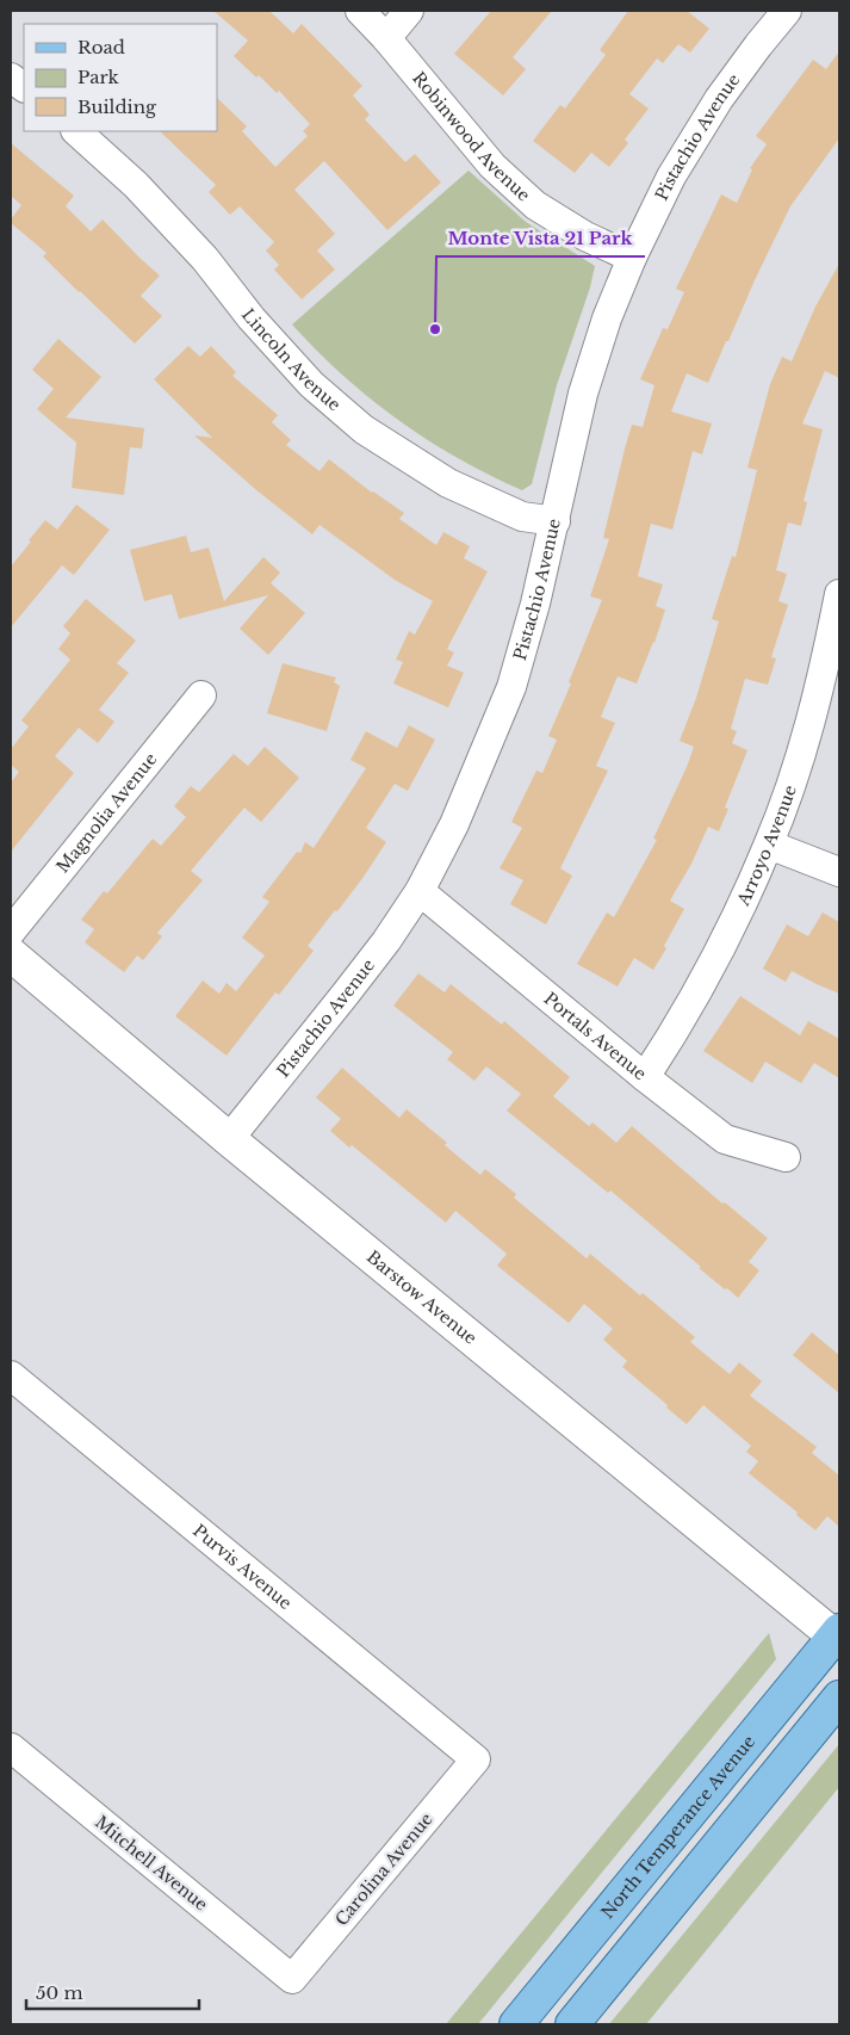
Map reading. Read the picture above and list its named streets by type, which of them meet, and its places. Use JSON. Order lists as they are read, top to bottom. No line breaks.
{"streets":{"main road":["North Temperance Avenue"],"street":["Robinwood Avenue","Pistachio Avenue","Lincoln Avenue","Magnolia Avenue","Arroyo Avenue","Portals Avenue","Barstow Avenue","Purvis Avenue","Mitchell Avenue","Carolina Avenue"]},"crossings":[["Robinwood Avenue","Pistachio Avenue"],["Pistachio Avenue","Lincoln Avenue"],["Pistachio Avenue","Portals Avenue"],["Pistachio Avenue","Barstow Avenue"],["Arroyo Avenue","Portals Avenue"],["Barstow Avenue","North Temperance Avenue"],["Purvis Avenue","Carolina Avenue"],["Mitchell Avenue","Carolina Avenue"]],"places":["Monte Vista 21 Park"],"legend":["Road","Park","Building"],"scale_bar":"50 m"}
